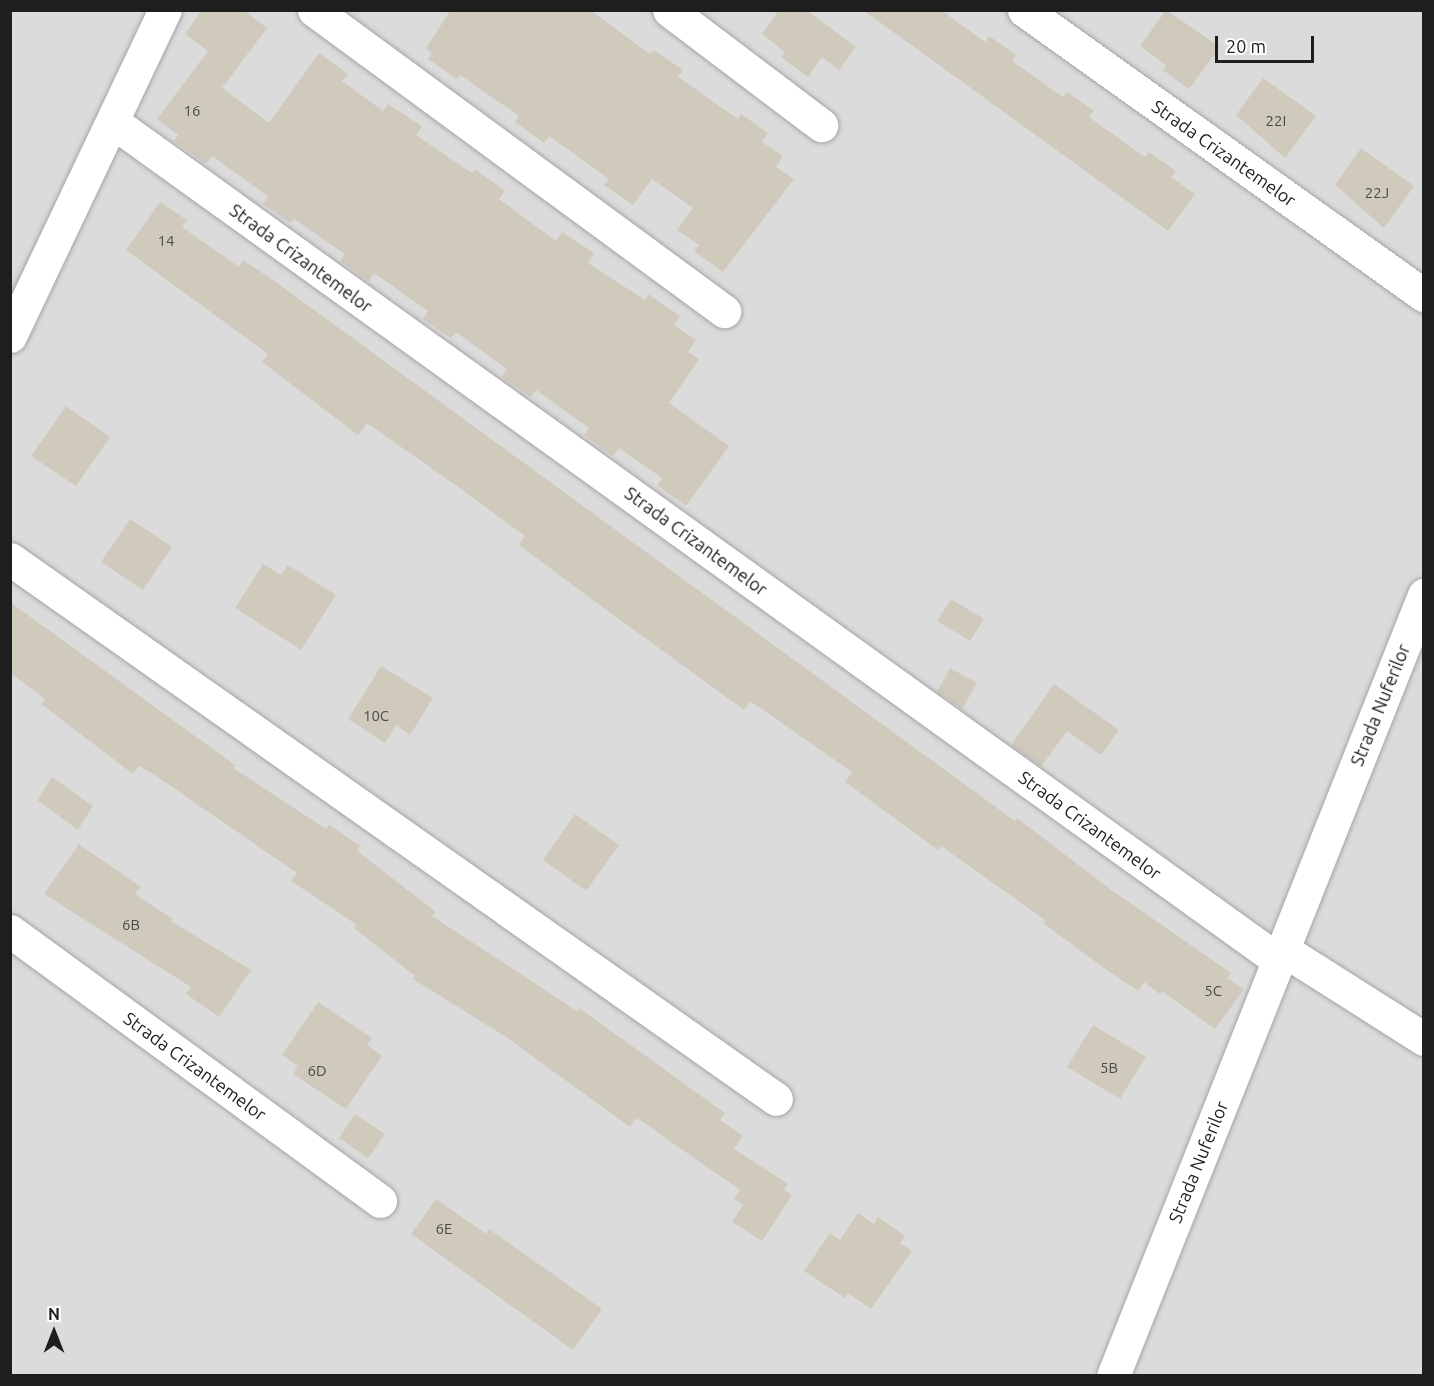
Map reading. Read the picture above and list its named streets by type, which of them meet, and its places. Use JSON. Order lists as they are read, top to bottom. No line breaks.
{"streets":{"street":["Strada Crizantemelor","Strada Nuferilor"]},"crossings":[["Strada Crizantemelor","Strada Nuferilor"]],"house_numbers":["16","22I","22J","14","10C","6B","5C","5B","6D","6E"],"scale_bar":"20 m","north":"top"}
